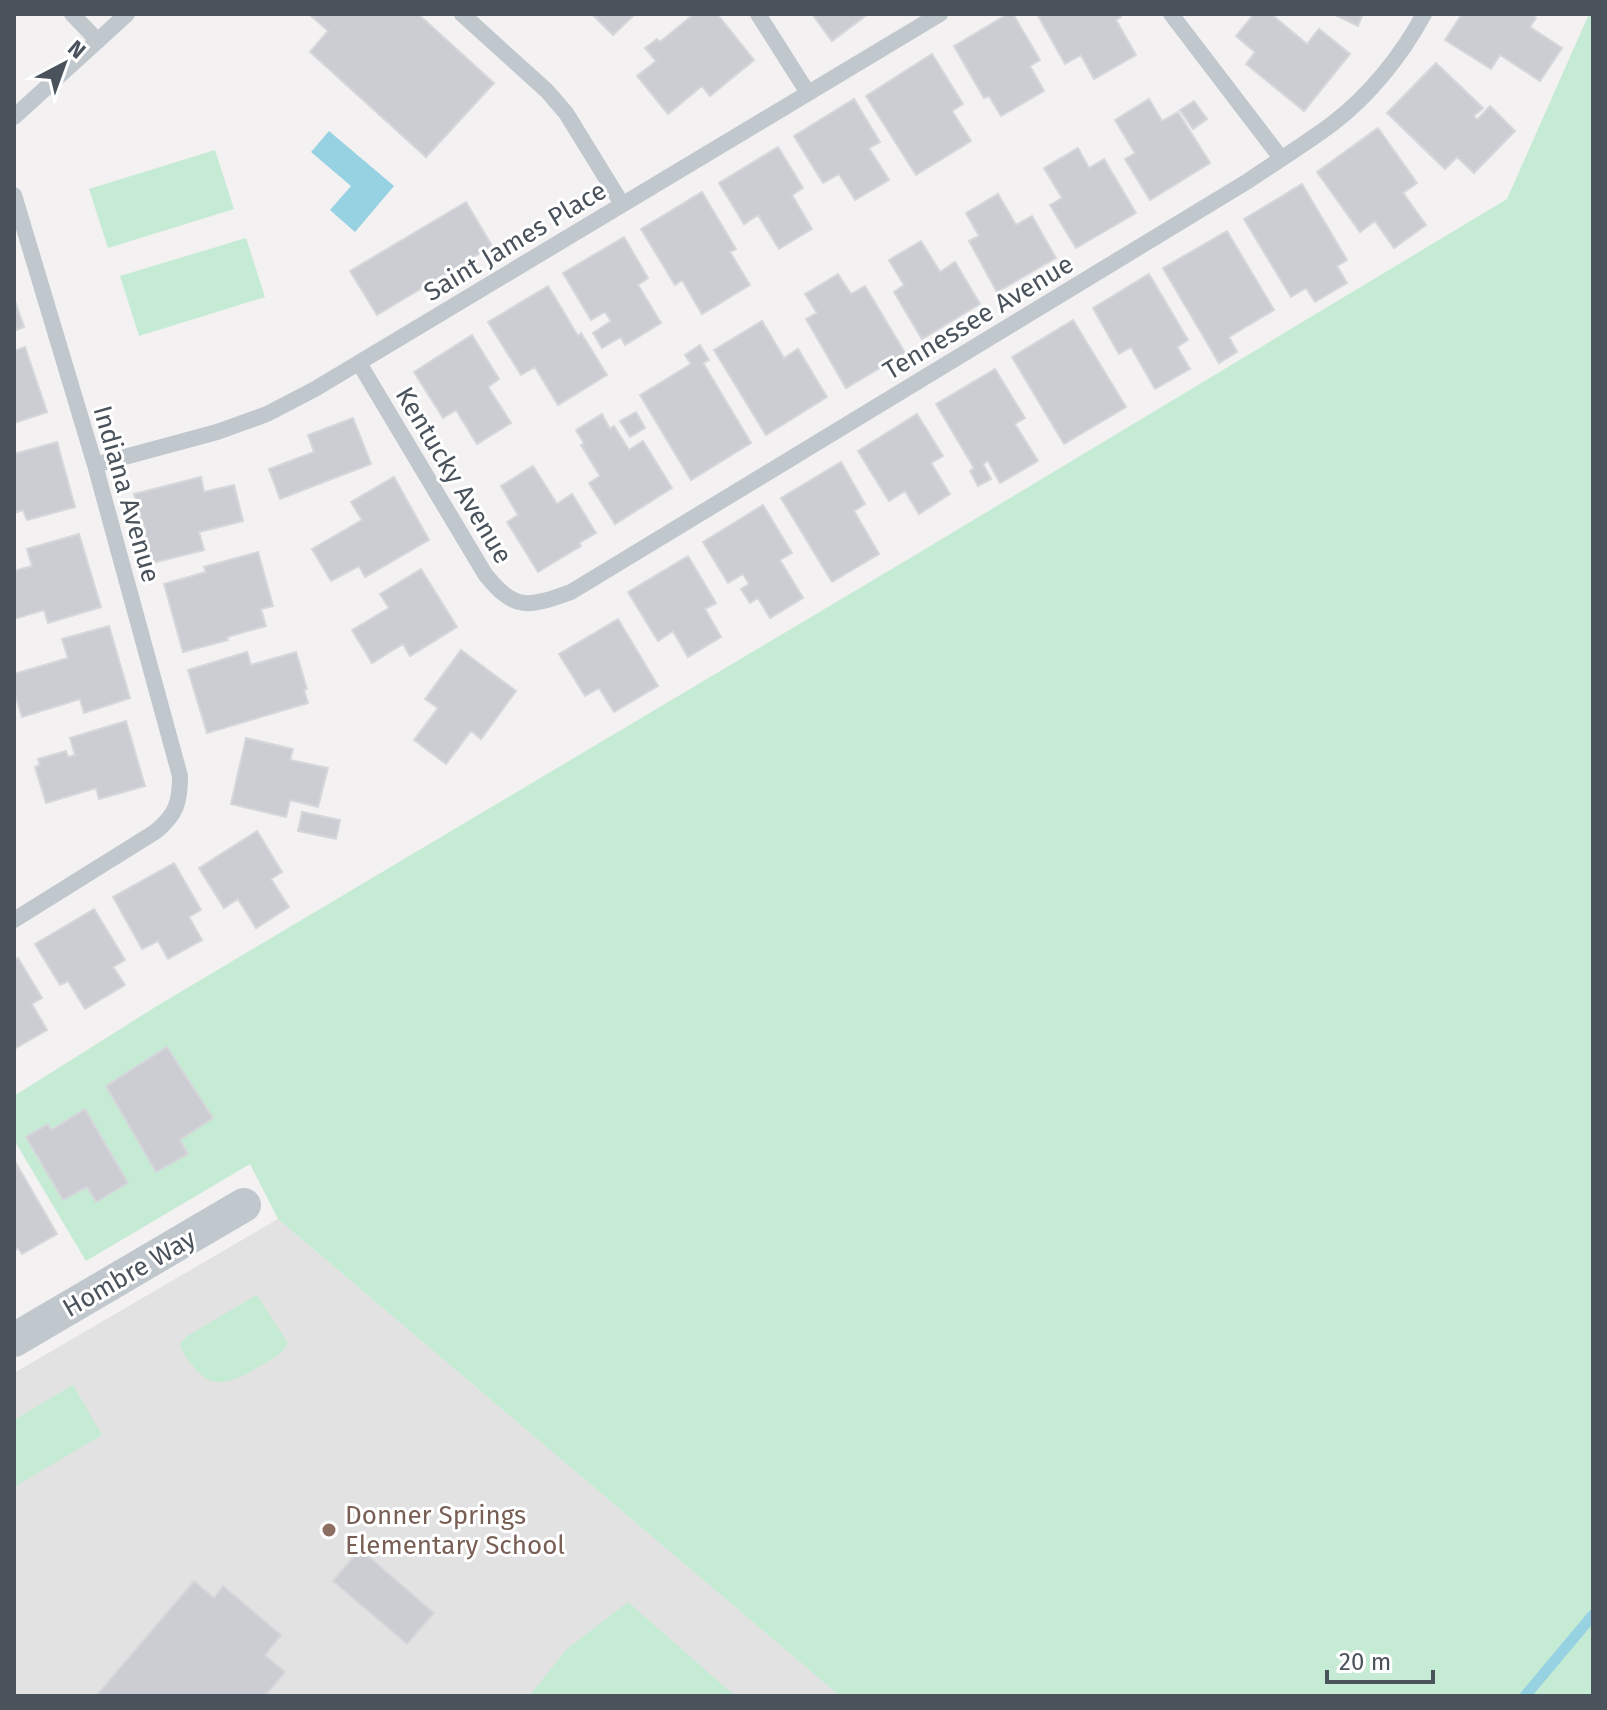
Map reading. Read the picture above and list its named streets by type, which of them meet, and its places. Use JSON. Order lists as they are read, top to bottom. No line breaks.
{"streets":{"street":["Hombre Way"],"lane":["Saint James Place","Tennessee Avenue","Kentucky Avenue","Indiana Avenue"]},"crossings":[["Saint James Place","Kentucky Avenue"],["Saint James Place","Indiana Avenue"],["Tennessee Avenue","Kentucky Avenue"]],"places":["Donner Springs Elementary School"],"scale_bar":"20 m","north":"top right"}
